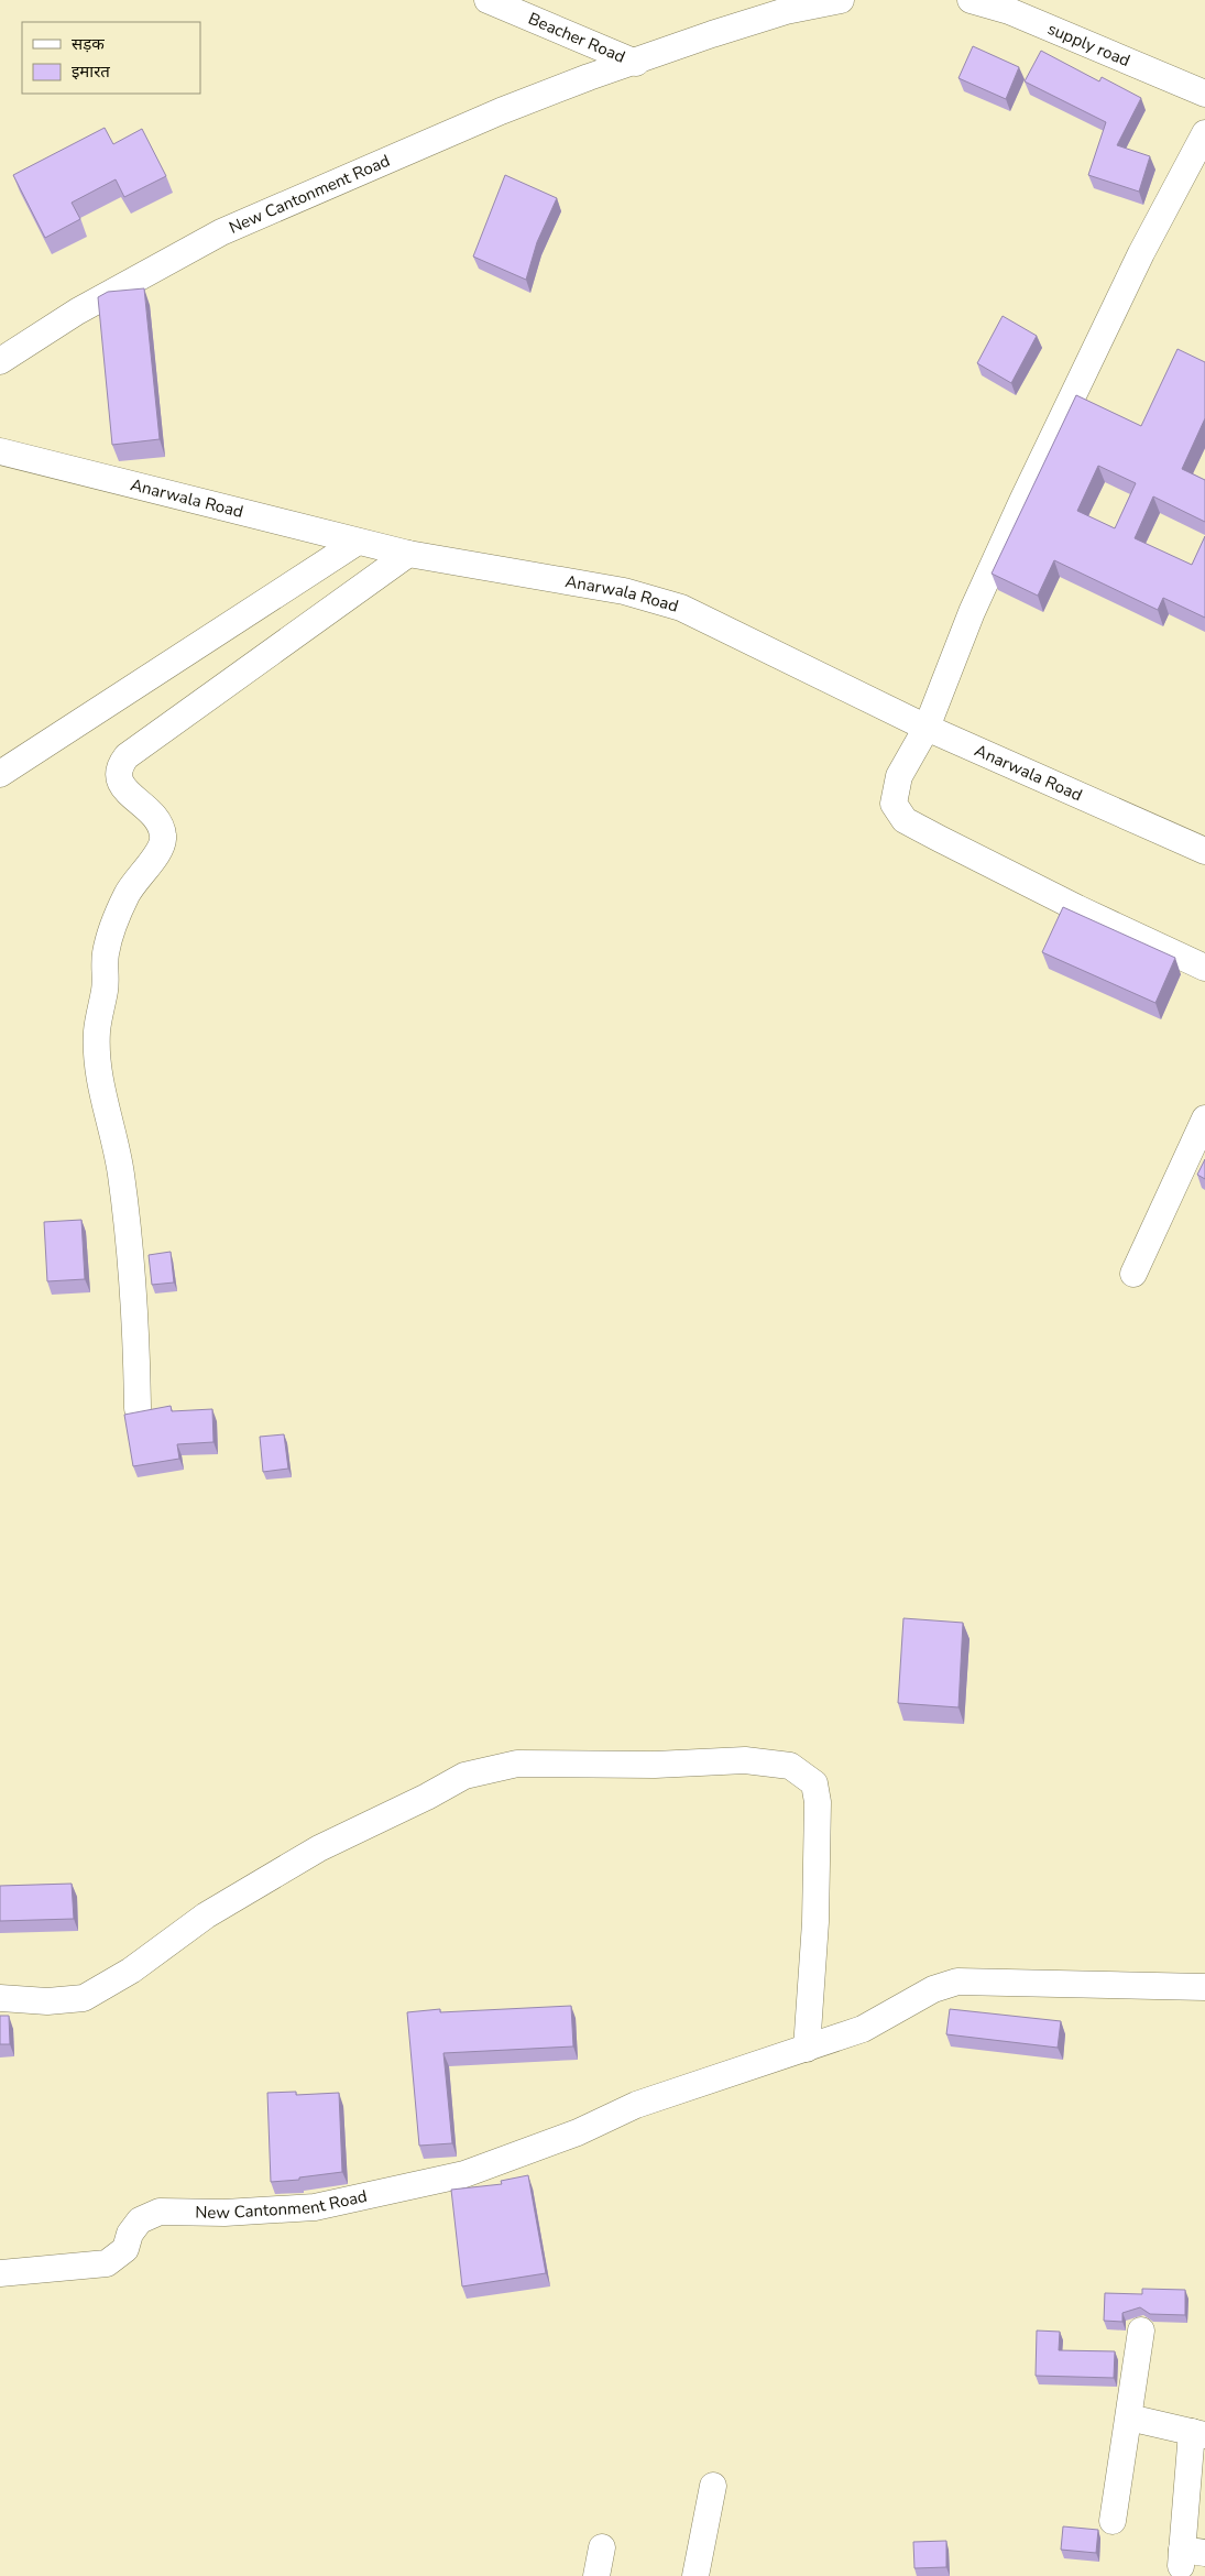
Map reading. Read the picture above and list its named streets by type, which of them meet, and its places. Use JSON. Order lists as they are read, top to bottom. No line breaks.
{"streets":{"street":["Beacher Road","supply road","New Cantonment Road","Anarwala Road"]},"crossings":[["Beacher Road","New Cantonment Road"]],"legend":["सड़क","इमारत"]}
